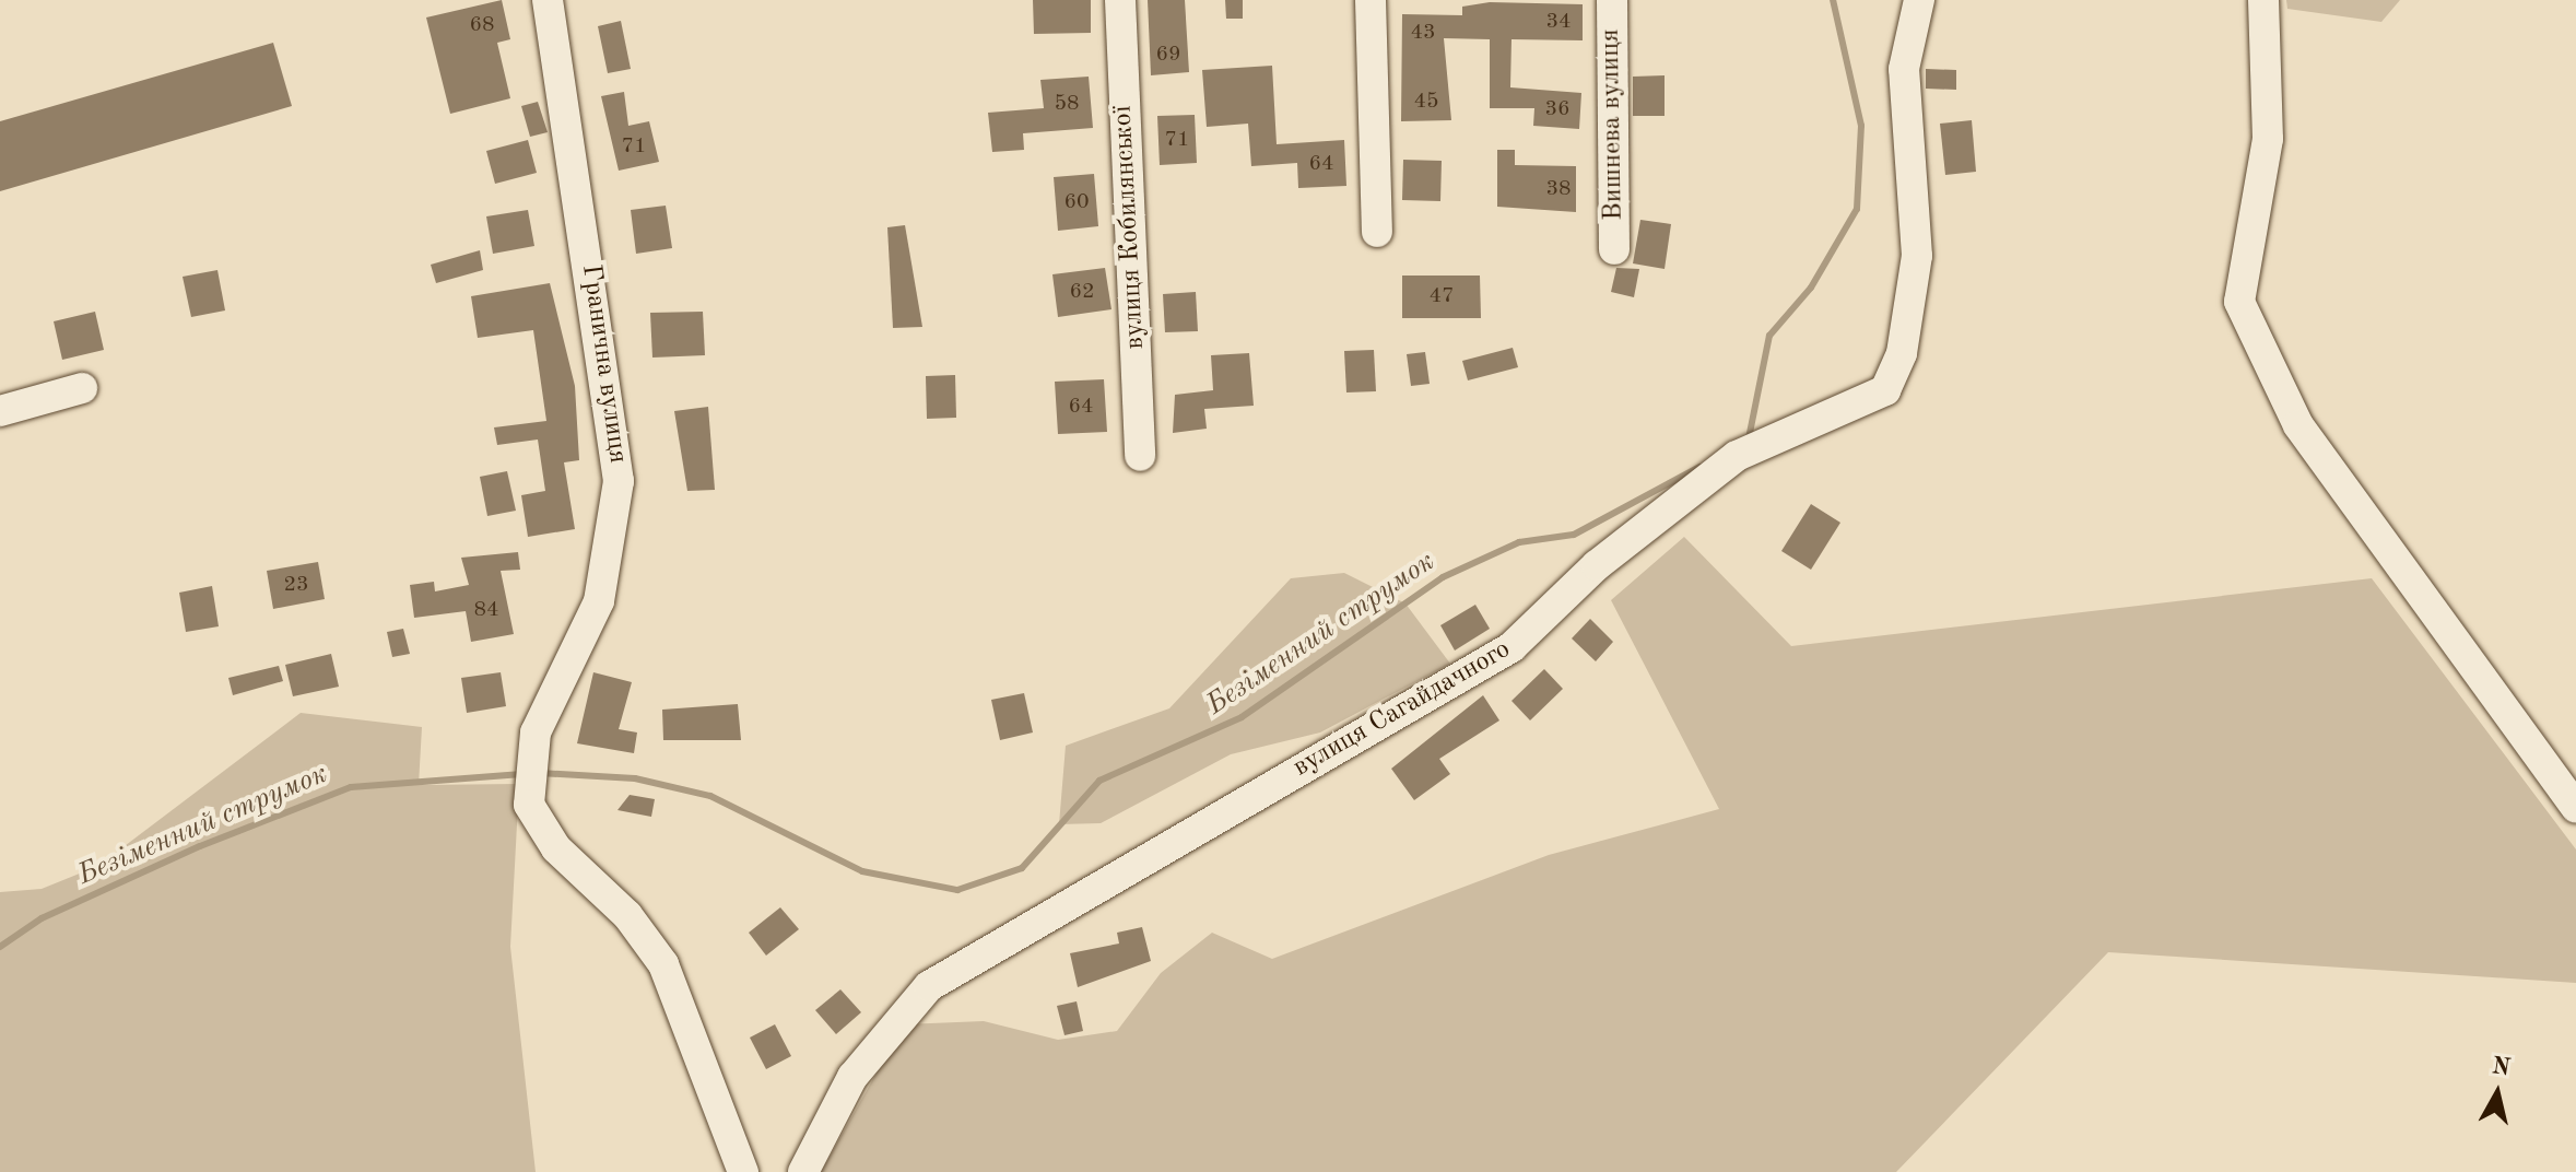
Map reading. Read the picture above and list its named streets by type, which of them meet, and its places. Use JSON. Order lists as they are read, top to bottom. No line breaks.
{"streets":{"street":["Вишнева вулиця","вулиця Кобилянської","Гранична вулиця","вулиця Сагайдачного"]},"water":["Безіменний струмок"],"house_numbers":["34","68","43","69","45","58","36","71","71","64","38","60","62","47","64","23","84"],"north":"top"}
